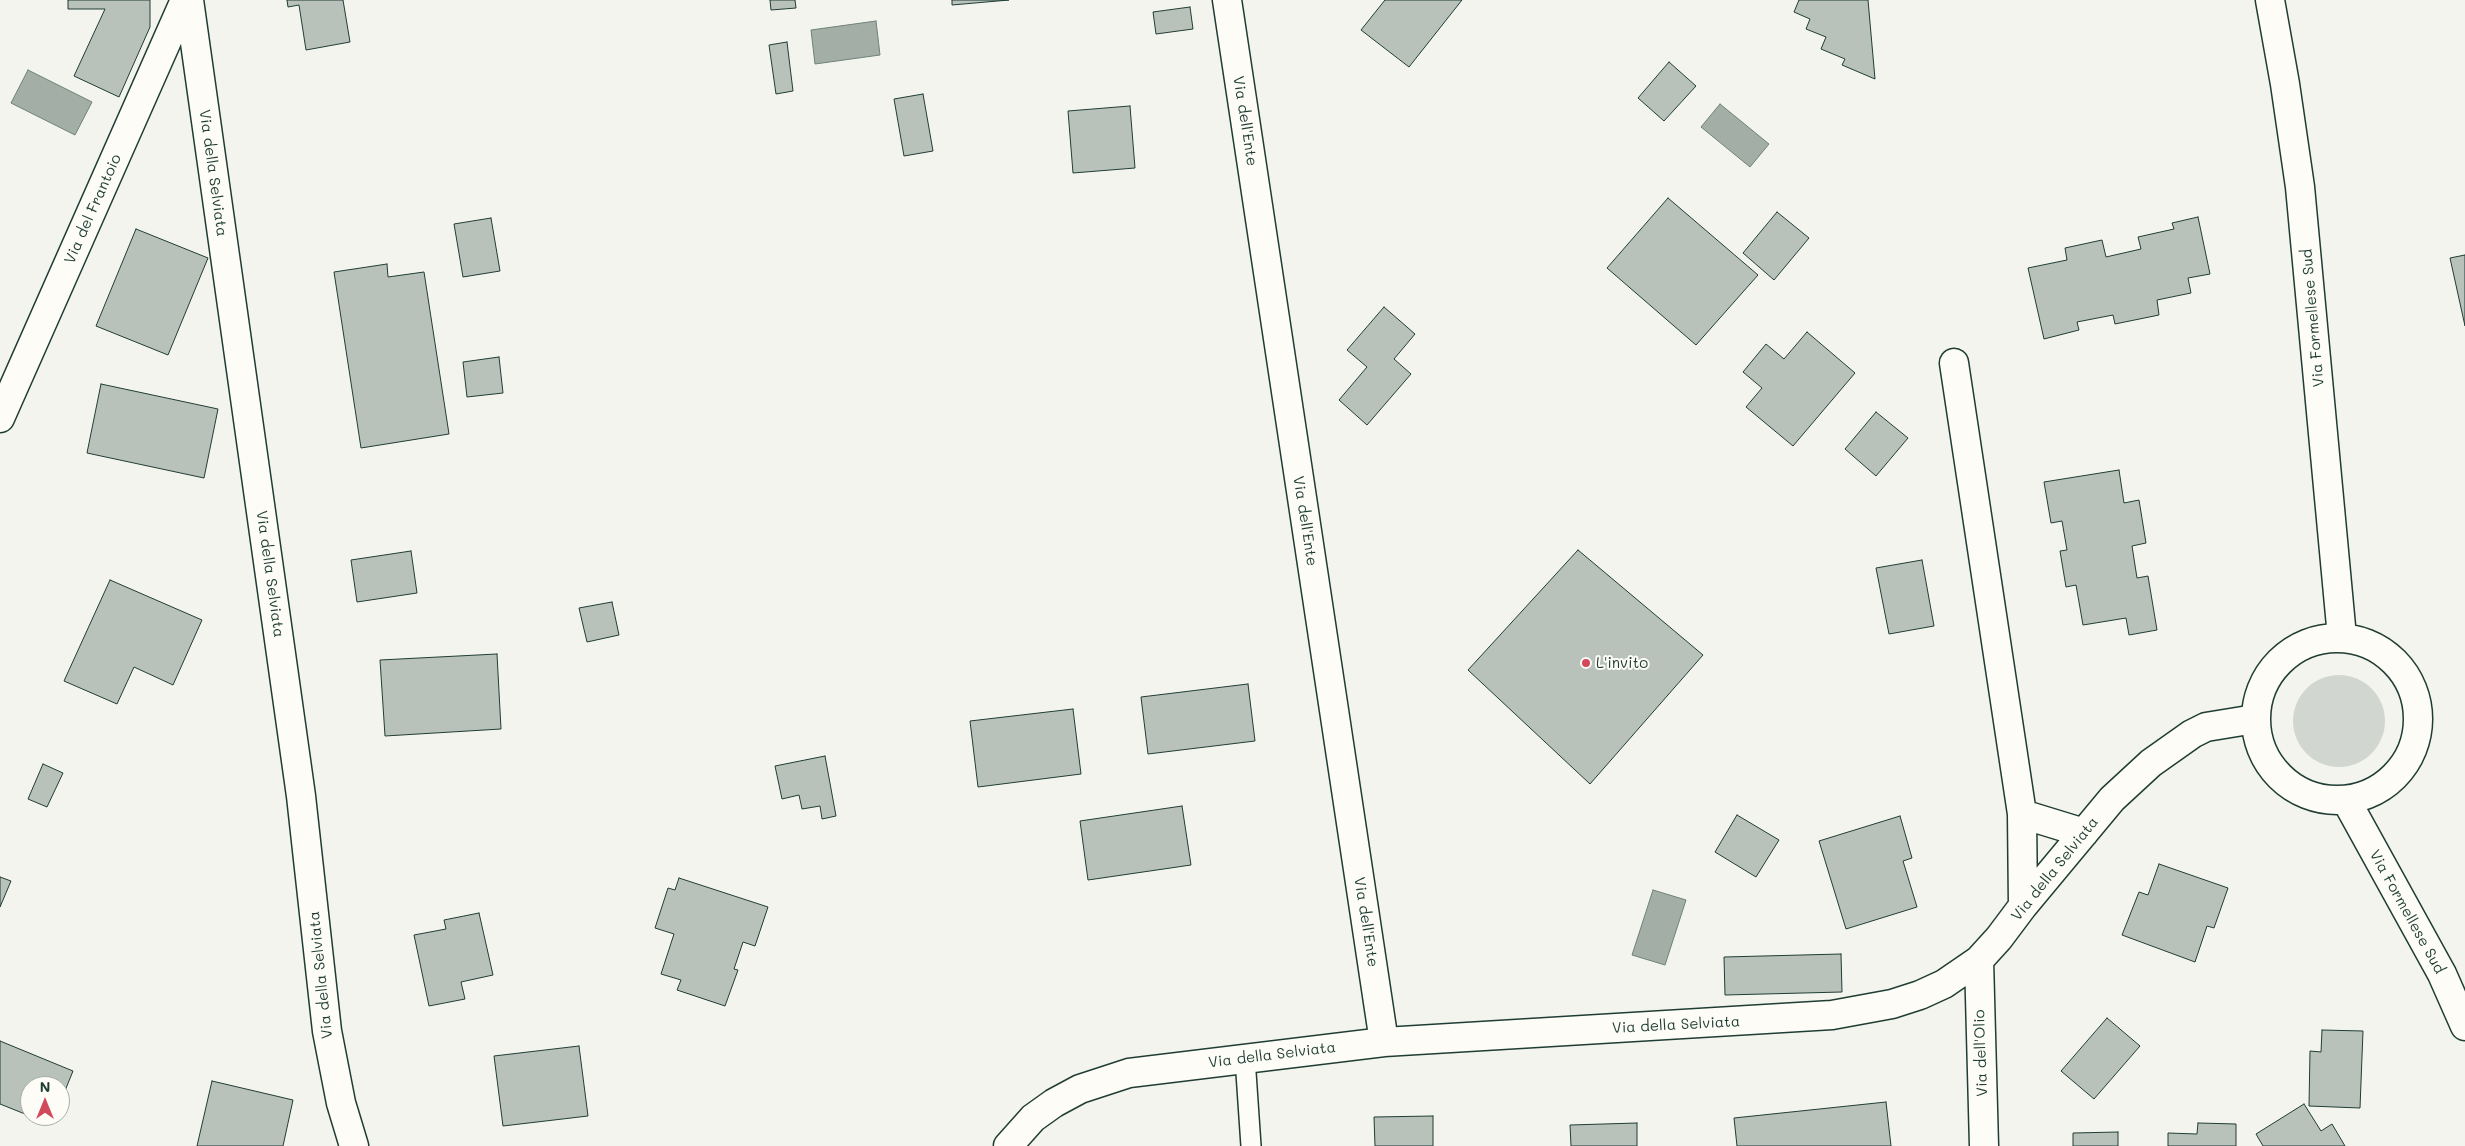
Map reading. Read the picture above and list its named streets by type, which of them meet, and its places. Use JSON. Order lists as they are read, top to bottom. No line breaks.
{"streets":{"street":["Via dell'Ente","Via della Selviata","Via del Frantoio","Via Formellese Sud","Via dell'Olio"]},"crossings":[["Via dell'Ente","Via della Selviata"],["Via della Selviata","Via del Frantoio"],["Via della Selviata","Via Formellese Sud"],["Via della Selviata","Via dell'Olio"]],"places":["L'invito"],"north":"top"}
